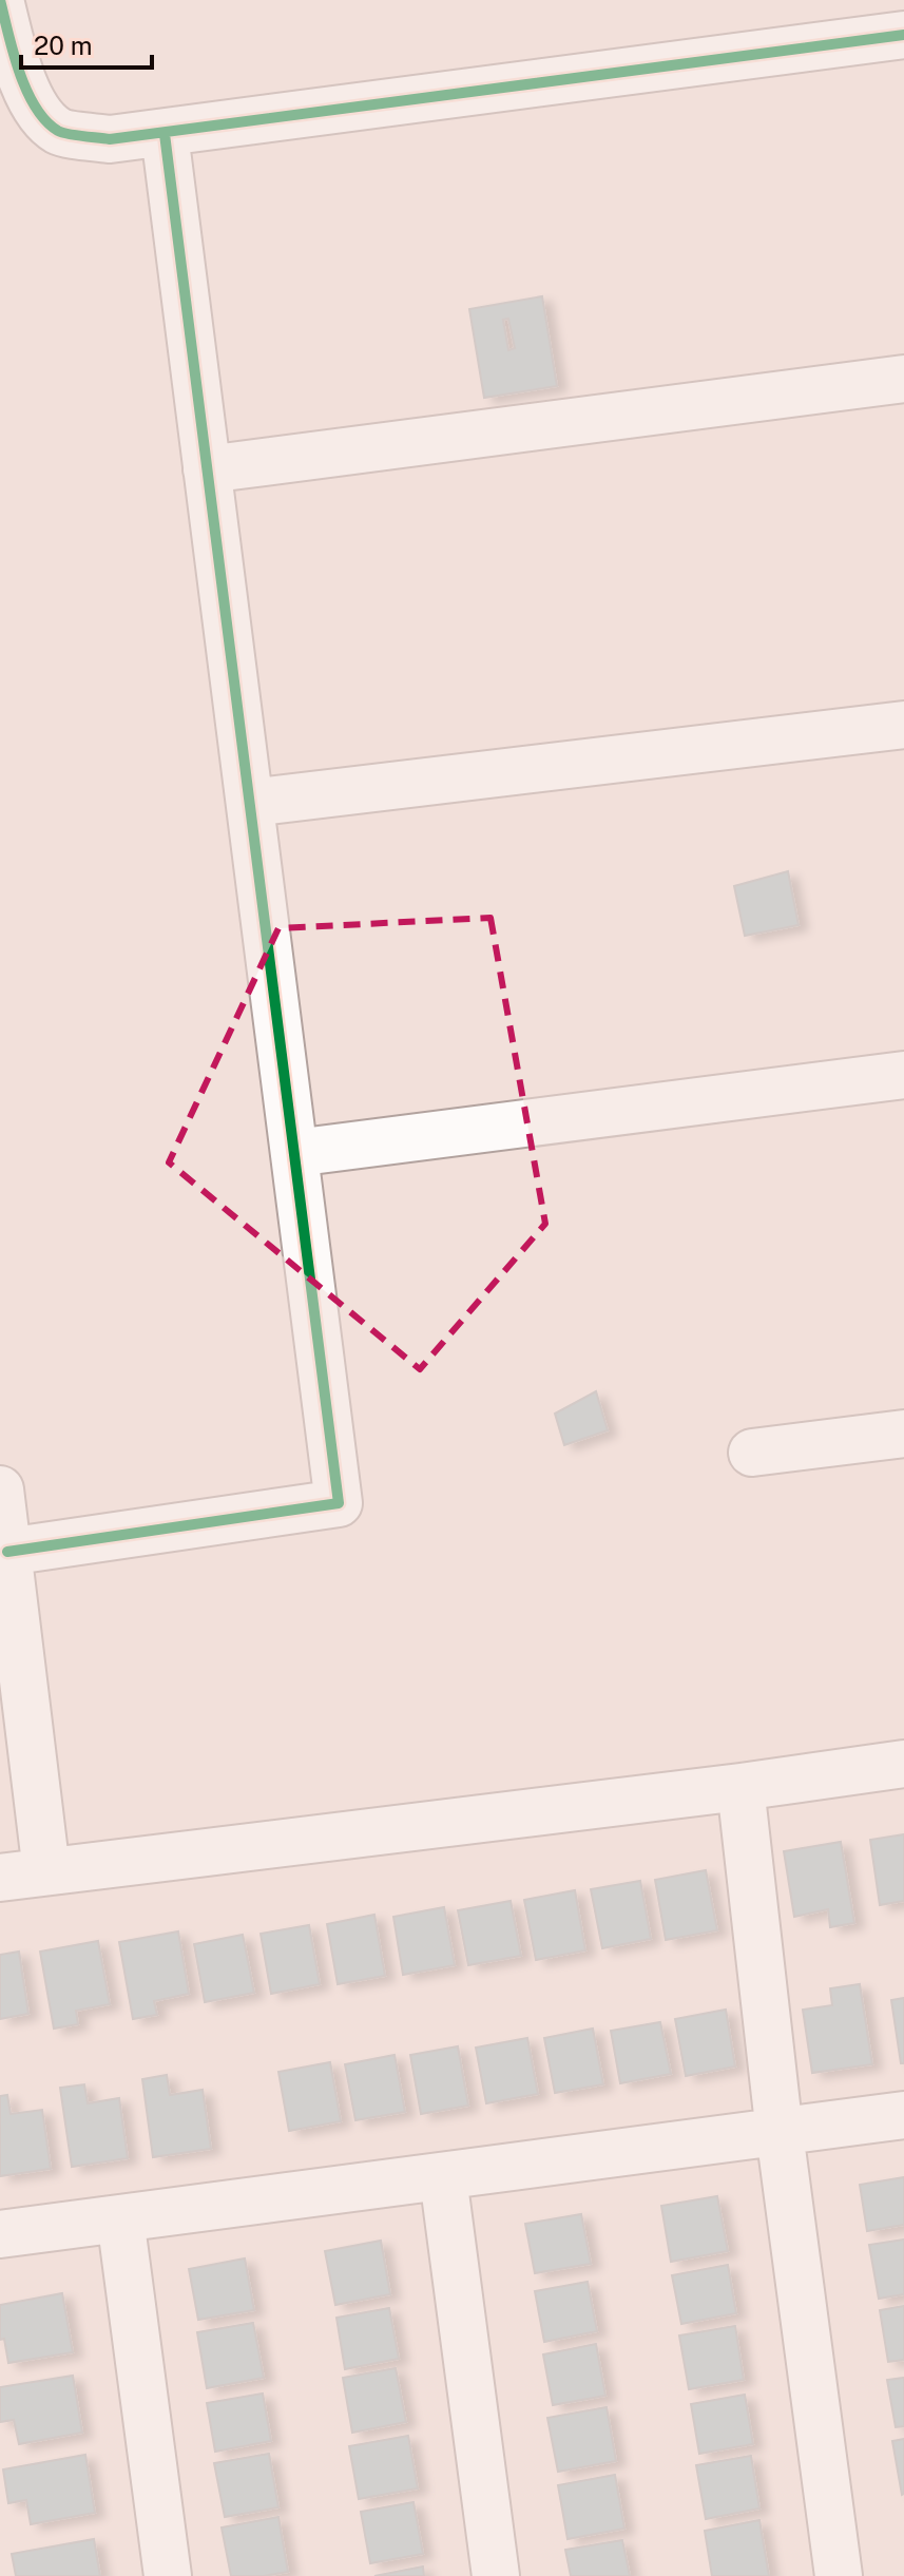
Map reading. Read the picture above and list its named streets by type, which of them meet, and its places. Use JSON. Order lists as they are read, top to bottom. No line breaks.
{"scale_bar":"20 m"}
